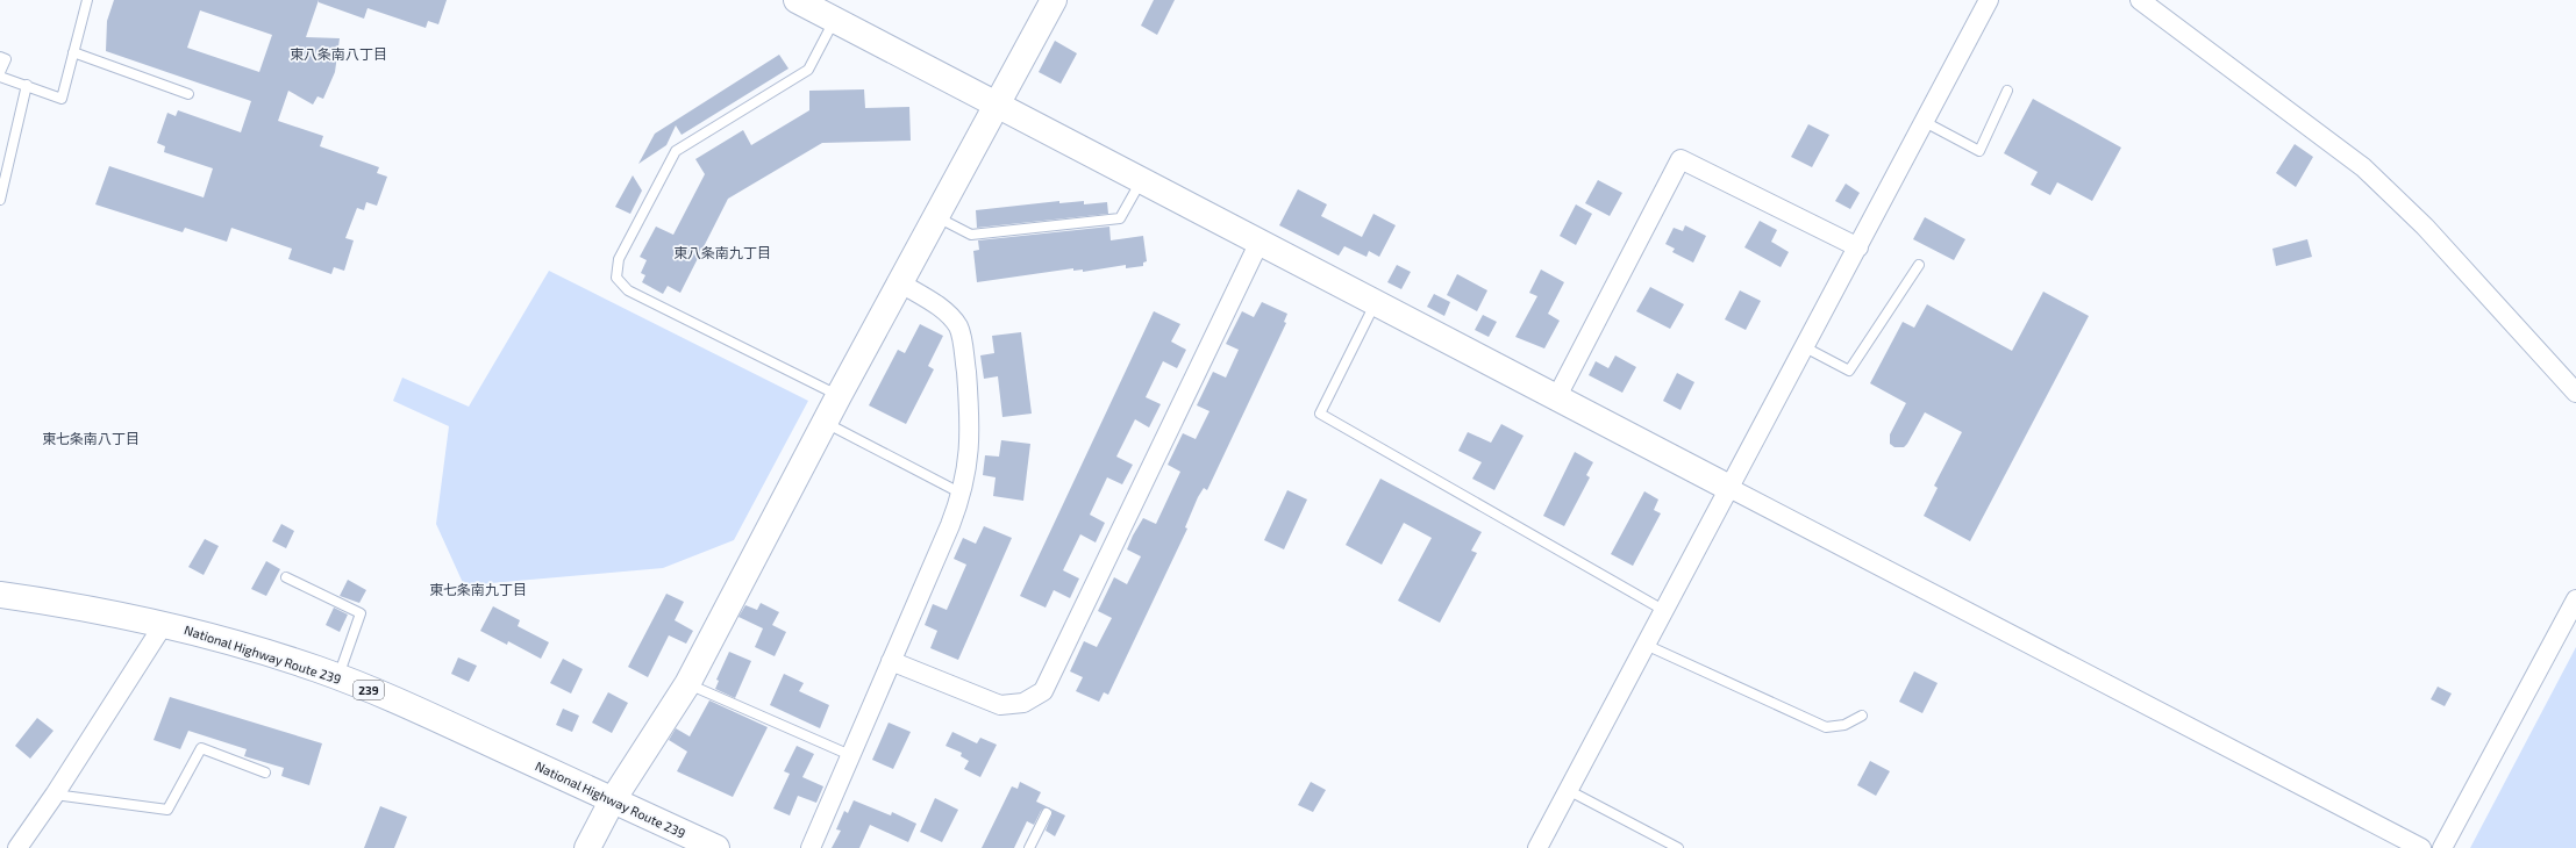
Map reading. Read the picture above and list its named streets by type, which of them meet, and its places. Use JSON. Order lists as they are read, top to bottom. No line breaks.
{"streets":{"main road":["National Highway Route 239","239"]},"districts":["東八条南八丁目","東八条南九丁目","東七条南八丁目","東七条南九丁目"]}
